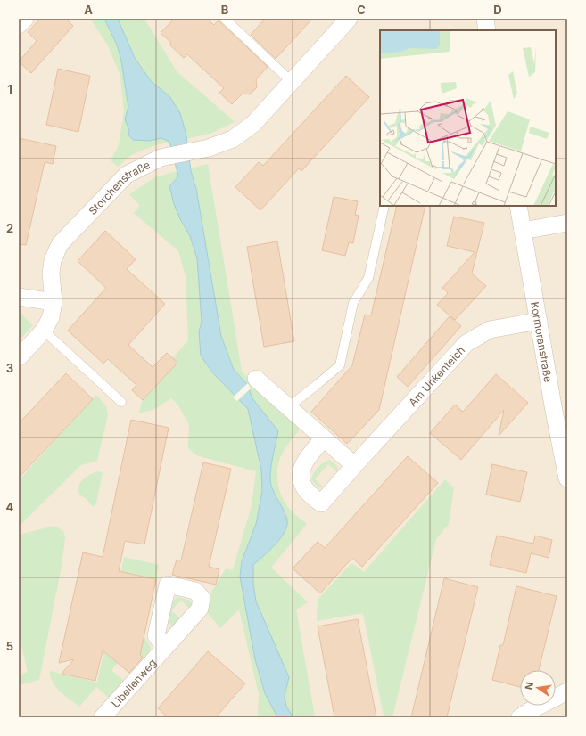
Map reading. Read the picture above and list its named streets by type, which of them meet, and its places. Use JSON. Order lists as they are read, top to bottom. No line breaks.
{"streets":{"street":["Storchenstraße","Kormoranstraße","Am Unkenteich","Libellenweg"]},"crossings":[["Kormoranstraße","Am Unkenteich"]],"north":"left","grid":{"columns":["A","B","C","D"],"rows":["1","2","3","4","5"]}}
